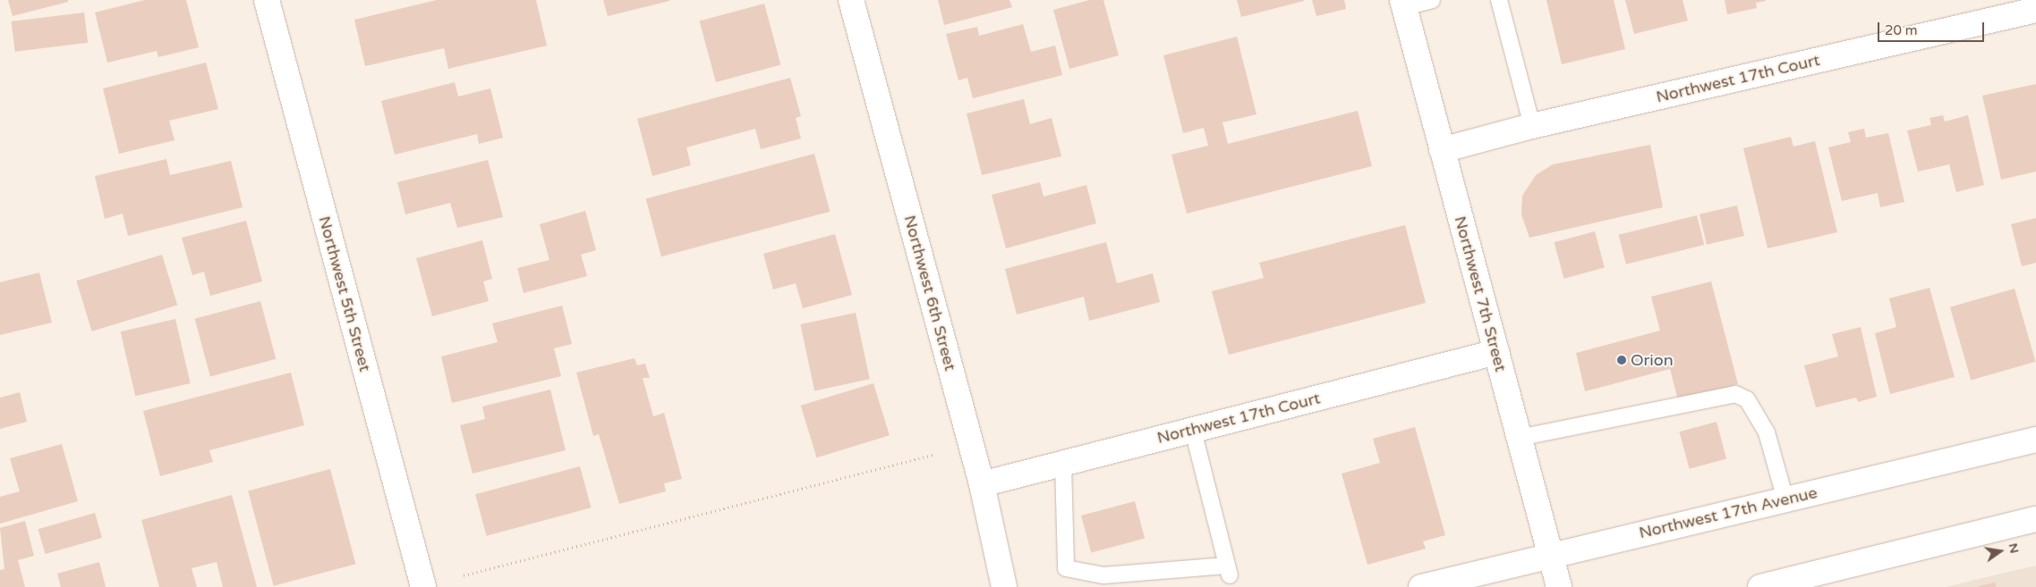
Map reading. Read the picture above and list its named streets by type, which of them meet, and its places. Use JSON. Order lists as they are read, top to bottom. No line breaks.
{"streets":{"street":["Northwest 17th Court","Northwest 6th Street","Northwest 5th Street","Northwest 7th Street","Northwest 17th Avenue"]},"crossings":[["Northwest 17th Court","Northwest 6th Street"],["Northwest 17th Court","Northwest 7th Street"],["Northwest 7th Street","Northwest 17th Avenue"]],"places":["Orion"],"scale_bar":"20 m","north":"right"}
